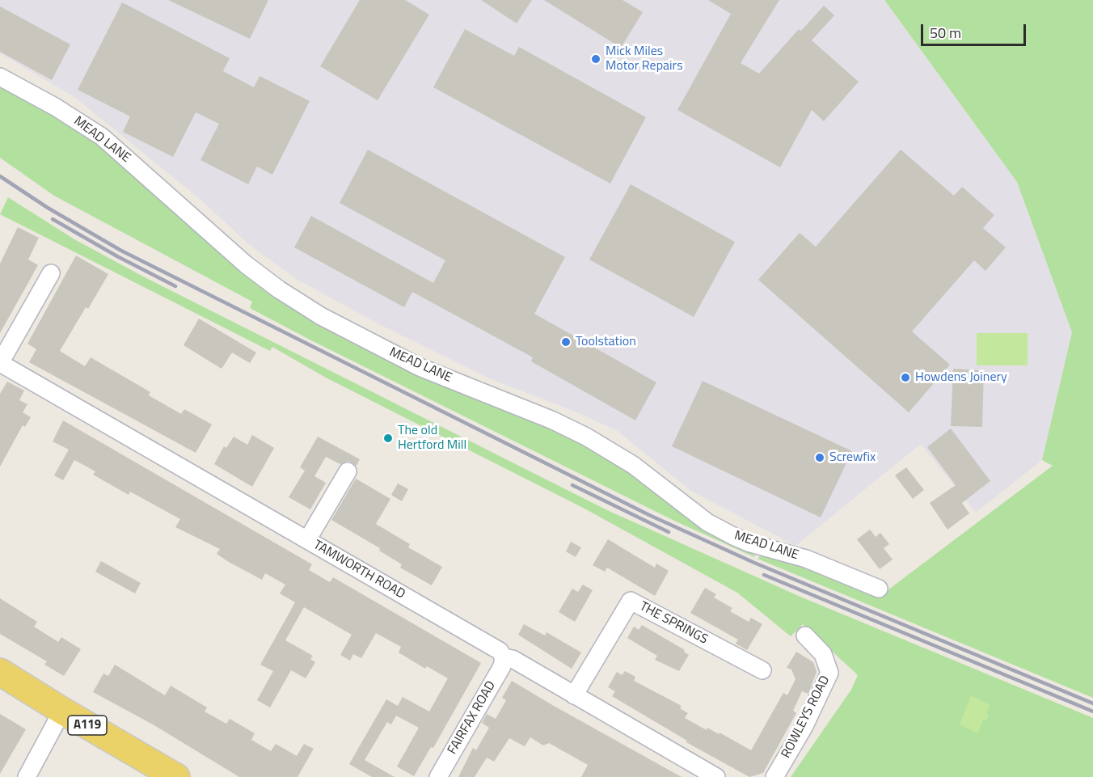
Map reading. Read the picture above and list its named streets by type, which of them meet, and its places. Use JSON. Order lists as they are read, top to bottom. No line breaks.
{"streets":{"main road":["A119"],"street":["MEAD LANE","TAMWORTH ROAD","THE SPRINGS","ROWLEYS ROAD","FAIRFAX ROAD"]},"crossings":[["TAMWORTH ROAD","THE SPRINGS"],["TAMWORTH ROAD","FAIRFAX ROAD"]],"places":["Mick Miles Motor Repairs","Toolstation","Howdens Joinery","The old Hertford Mill","Screwfix"],"scale_bar":"50 m"}
